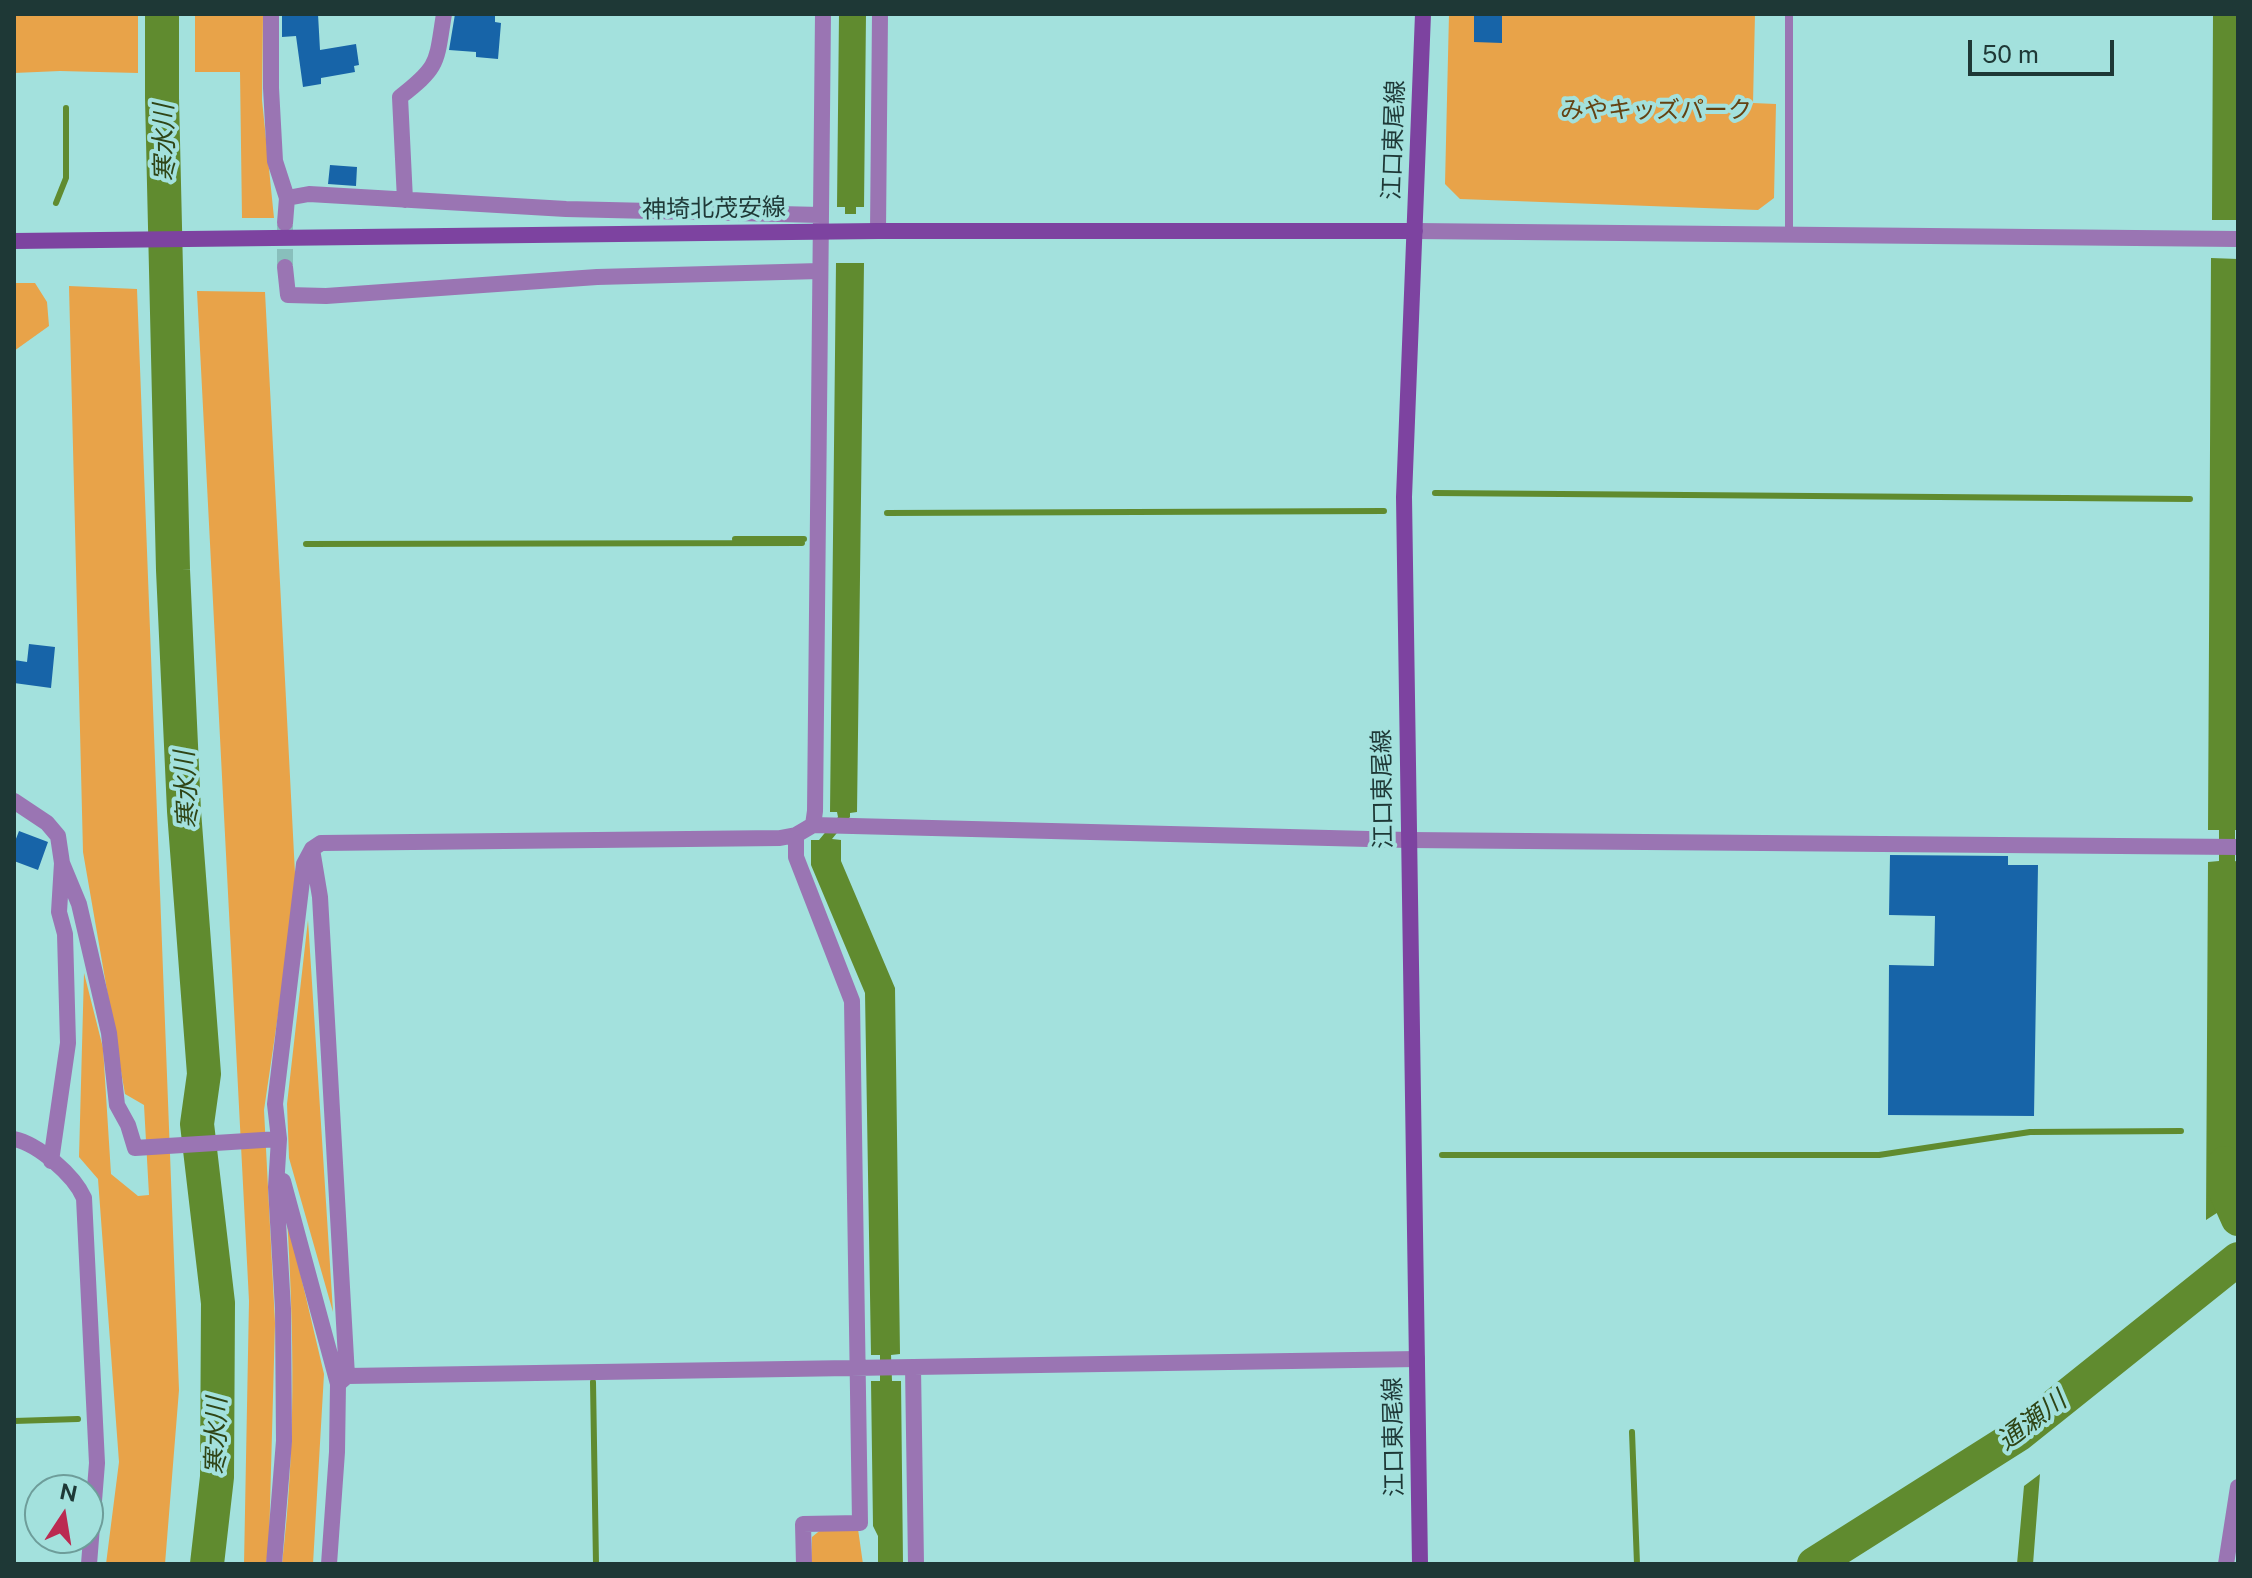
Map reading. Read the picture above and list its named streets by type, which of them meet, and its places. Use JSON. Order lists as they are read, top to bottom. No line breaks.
{"streets":{"main road":["江口東尾線","神埼北茂安線"]},"crossings":[["江口東尾線","神埼北茂安線"]],"water":["寒水川","通瀬川"],"parks":["みやキッズパーク"],"scale_bar":"50 m","north":"top"}
